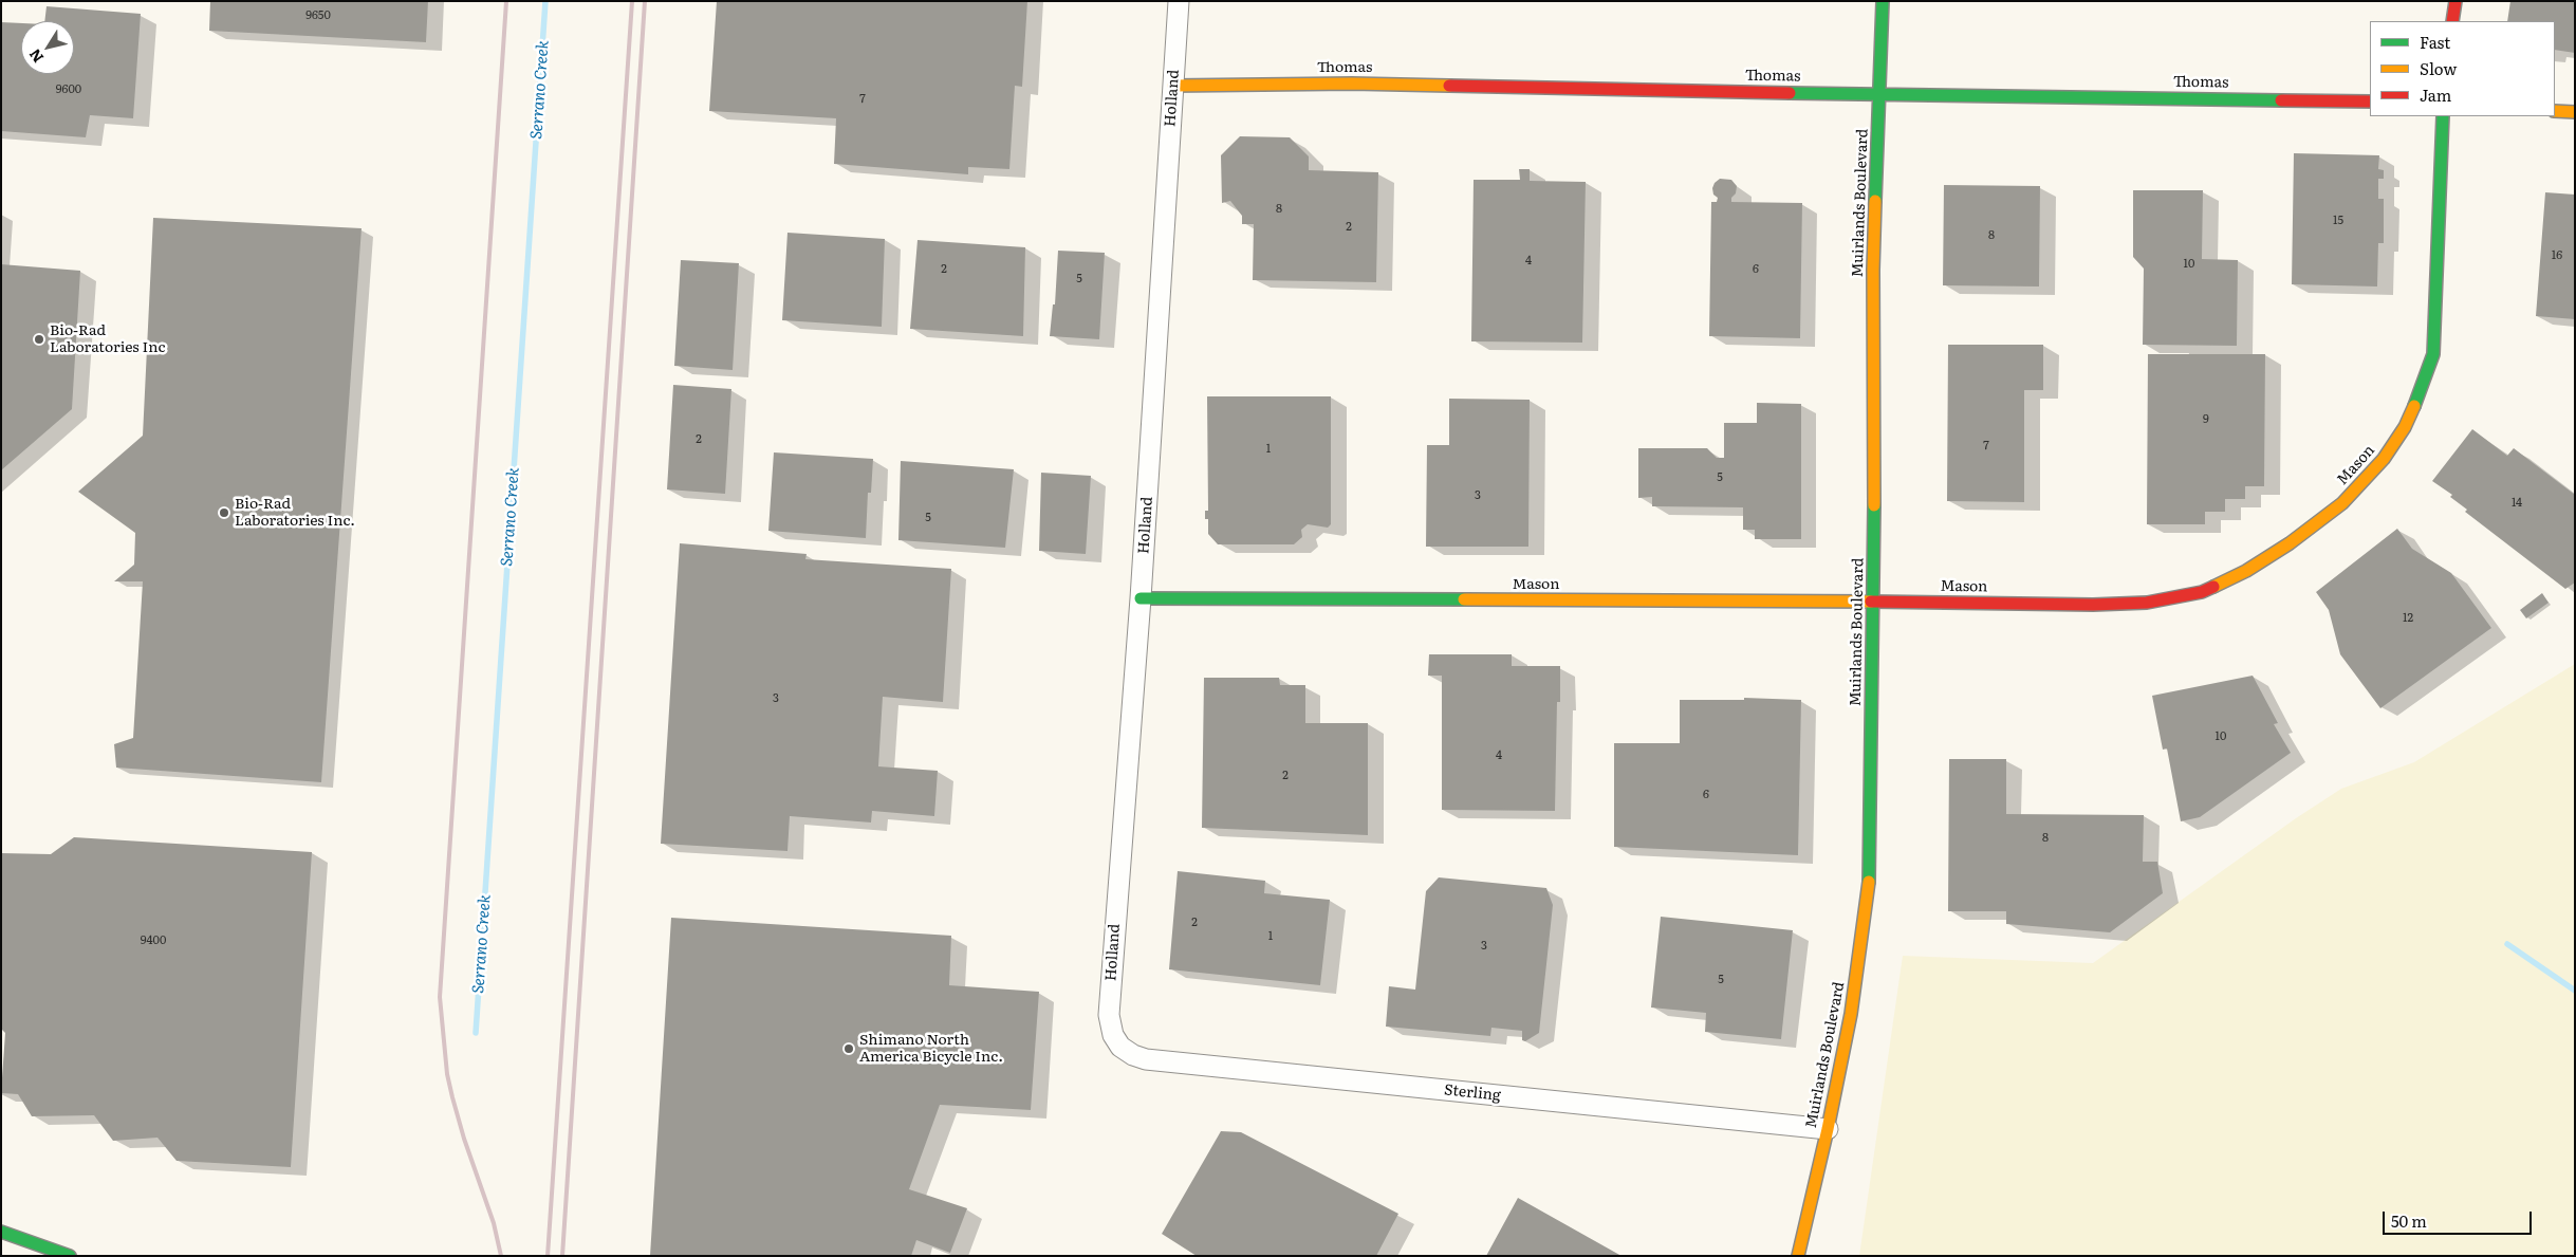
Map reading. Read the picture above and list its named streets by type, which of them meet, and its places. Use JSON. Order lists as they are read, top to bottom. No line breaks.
{"streets":{"street":["Thomas","Holland","Muirlands Boulevard","Mason","Sterling"]},"crossings":[["Thomas","Holland"],["Thomas","Muirlands Boulevard"],["Holland","Mason"],["Holland","Sterling"],["Muirlands Boulevard","Mason"],["Muirlands Boulevard","Sterling"]],"water":["Serrano Creek"],"places":["Bio-Rad Laboratories Inc","Bio-Rad Laboratories Inc.","Shimano North America Bicycle Inc."],"house_numbers":["9650","9600","7","8","15","2","8","16","4","10","2","6","5","9","2","7","1","5","3","14","5","12","3","10","4","2","6","8","2","1","9400","3","5"],"legend":["Fast","Slow","Jam"],"scale_bar":"50 m","north":"bottom left"}
